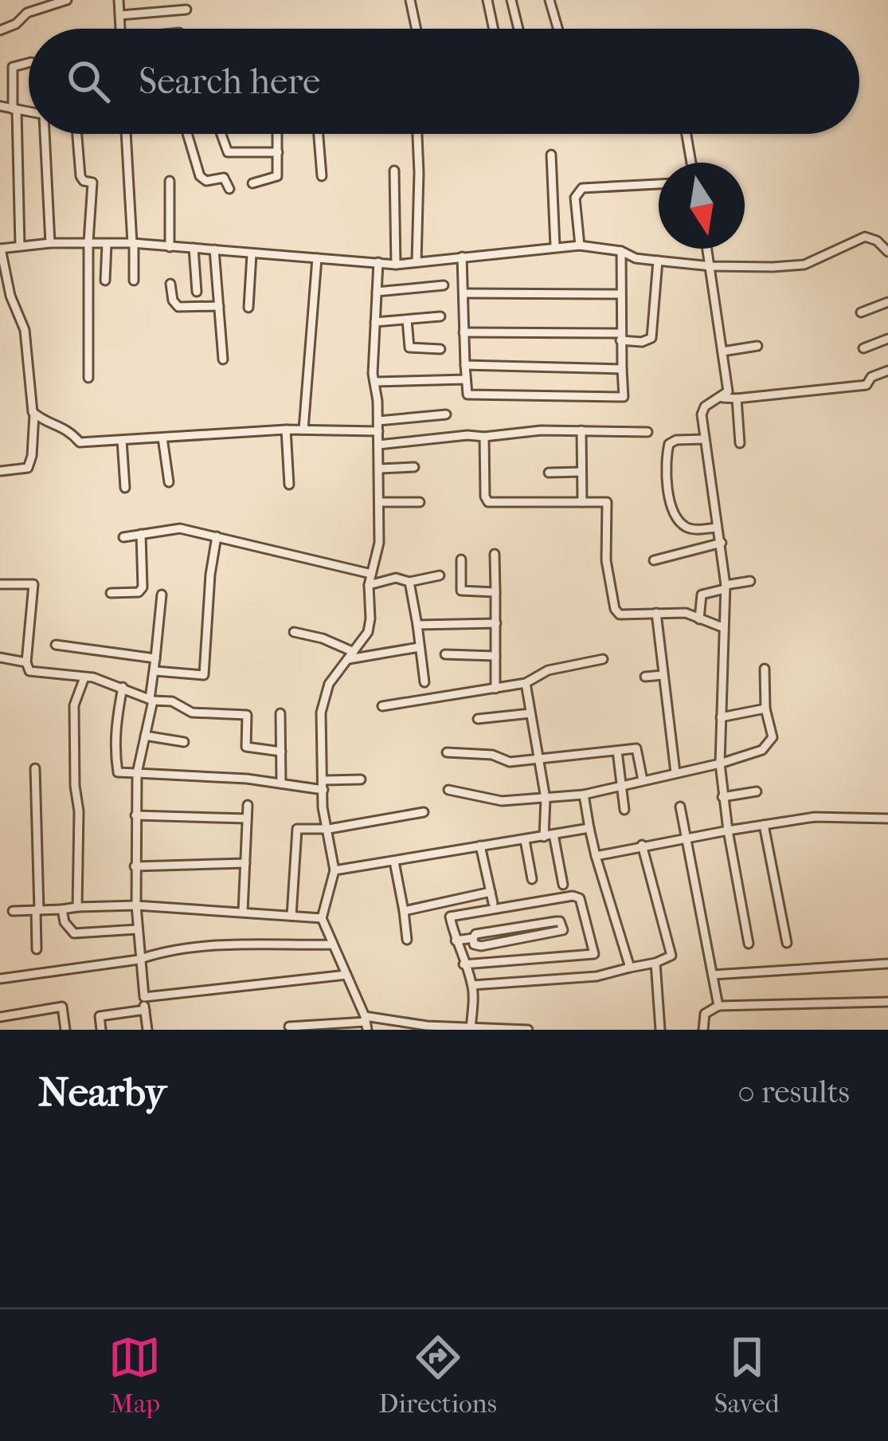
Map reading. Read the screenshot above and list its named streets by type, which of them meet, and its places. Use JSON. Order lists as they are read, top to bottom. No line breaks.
{"north":"bottom","page":{"search":"Search here","heading":["Nearby","0 results"],"nav":["Map","Directions","Saved"]}}
